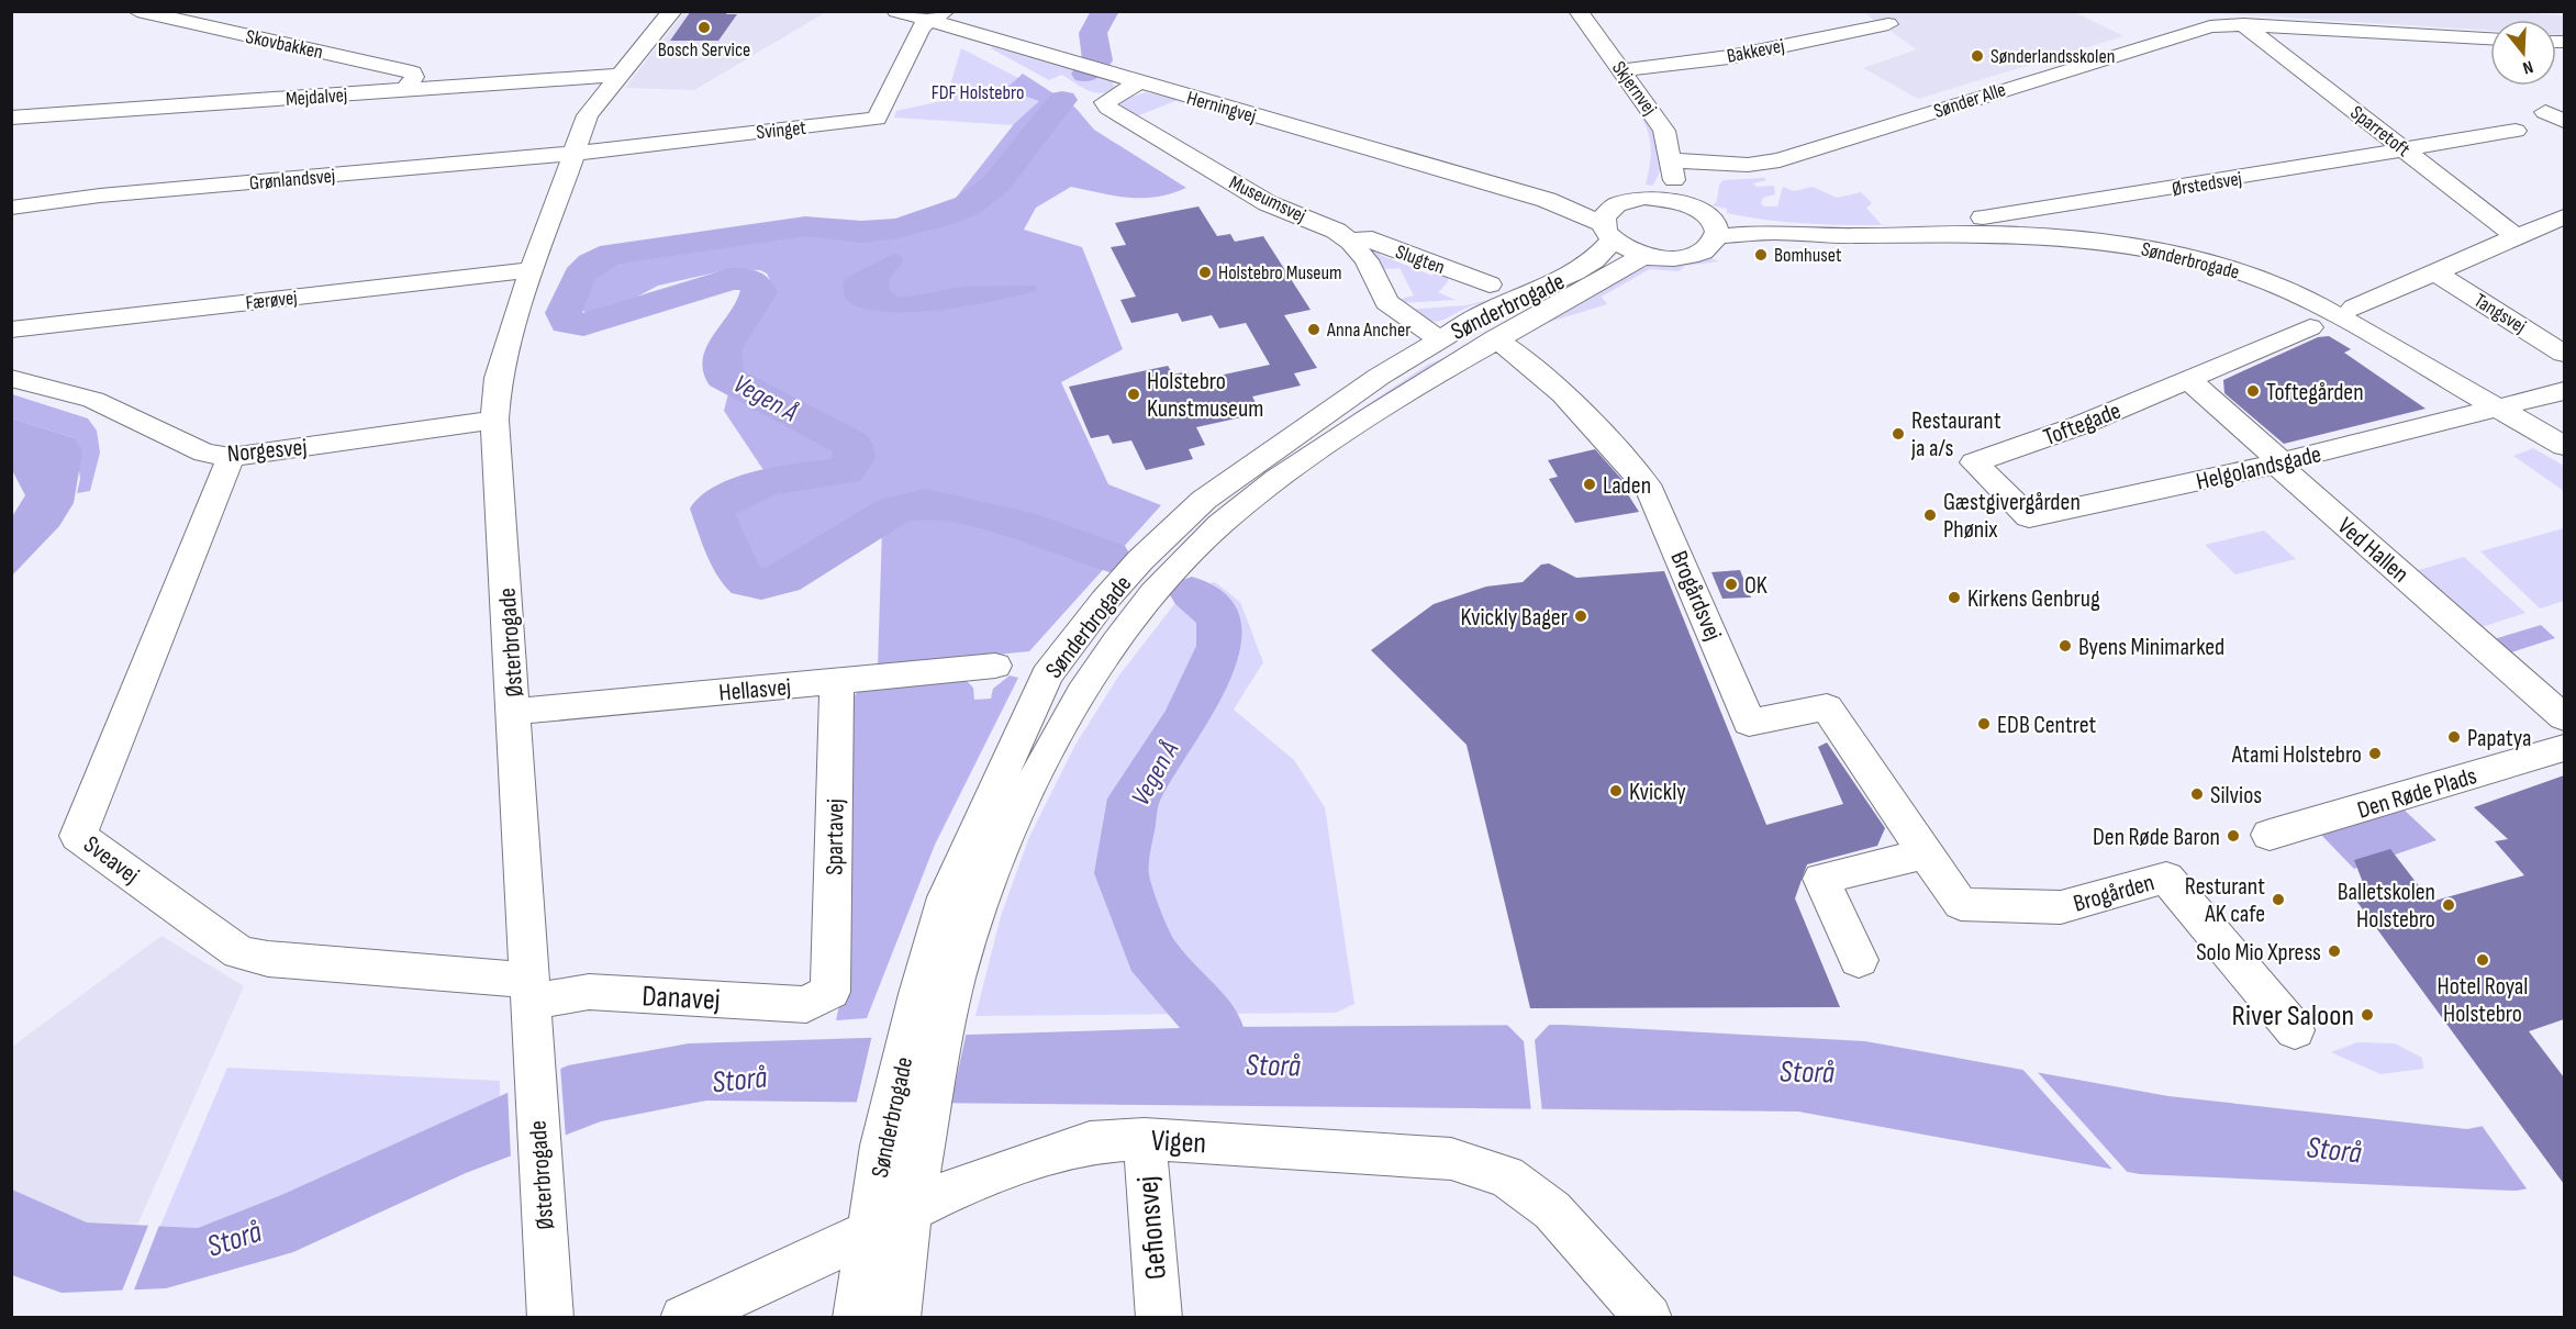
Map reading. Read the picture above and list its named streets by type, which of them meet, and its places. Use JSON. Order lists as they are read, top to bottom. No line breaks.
{"streets":{"street":["Skovbakken","Bakkevej","Skjernvej","Mejdalvej","Sønder Alle","Herningvej","Svinget","Sparretoft","Grønlandsvej","Ørstedsvej","Museumsvej","Slugten","Sønderbrogade","Færøvej","Tangsvej","Toftegade","Norgesvej","Helgolandsgade","Ved Hallen","Brogårdsvej","Østerbrogade","Hellasvej","Den Røde Plads","Spartavej","Sveavej","Brogården","Danavej","Vigen","Gefionsvej"]},"crossings":[["Skovbakken","Mejdalvej"],["Bakkevej","Skjernvej"],["Skjernvej","Sønder Alle"],["Skjernvej","Sønderbrogade"],["Mejdalvej","Østerbrogade"],["Sønder Alle","Sparretoft"],["Herningvej","Svinget"],["Herningvej","Museumsvej"],["Herningvej","Sønderbrogade"],["Svinget","Grønlandsvej"],["Svinget","Østerbrogade"],["Sparretoft","Ørstedsvej"],["Sparretoft","Tangsvej"],["Grønlandsvej","Østerbrogade"],["Museumsvej","Slugten"],["Museumsvej","Sønderbrogade"],["Sønderbrogade","Helgolandsgade"],["Sønderbrogade","Brogårdsvej"],["Sønderbrogade","Vigen"],["Færøvej","Østerbrogade"],["Toftegade","Helgolandsgade"],["Toftegade","Ved Hallen"],["Norgesvej","Østerbrogade"],["Norgesvej","Sveavej"],["Helgolandsgade","Ved Hallen"],["Brogårdsvej","Brogården"],["Østerbrogade","Hellasvej"],["Østerbrogade","Sveavej"],["Østerbrogade","Danavej"],["Hellasvej","Spartavej"],["Spartavej","Danavej"],["Sveavej","Danavej"],["Vigen","Gefionsvej"]],"water":["Vegen Å","Storå"],"parks":["FDF Holstebro"],"places":["Bosch Service","Sønderlandsskolen","Bomhuset","Holstebro Museum","Anna Ancher","Toftegården","Holstebro Kunstmuseum","Restaurant ja a/s","Laden","Gæstgivergården Phønix","OK","Kirkens Genbrug","Kvickly Bager","Byens Minimarked","EDB Centret","Papatya","Atami Holstebro","Kvickly","Silvios","Den Røde Baron","Resturant AK cafe","Balletskolen Holstebro","Solo Mio Xpress","Hotel Royal Holstebro","River Saloon"],"north":"bottom"}
